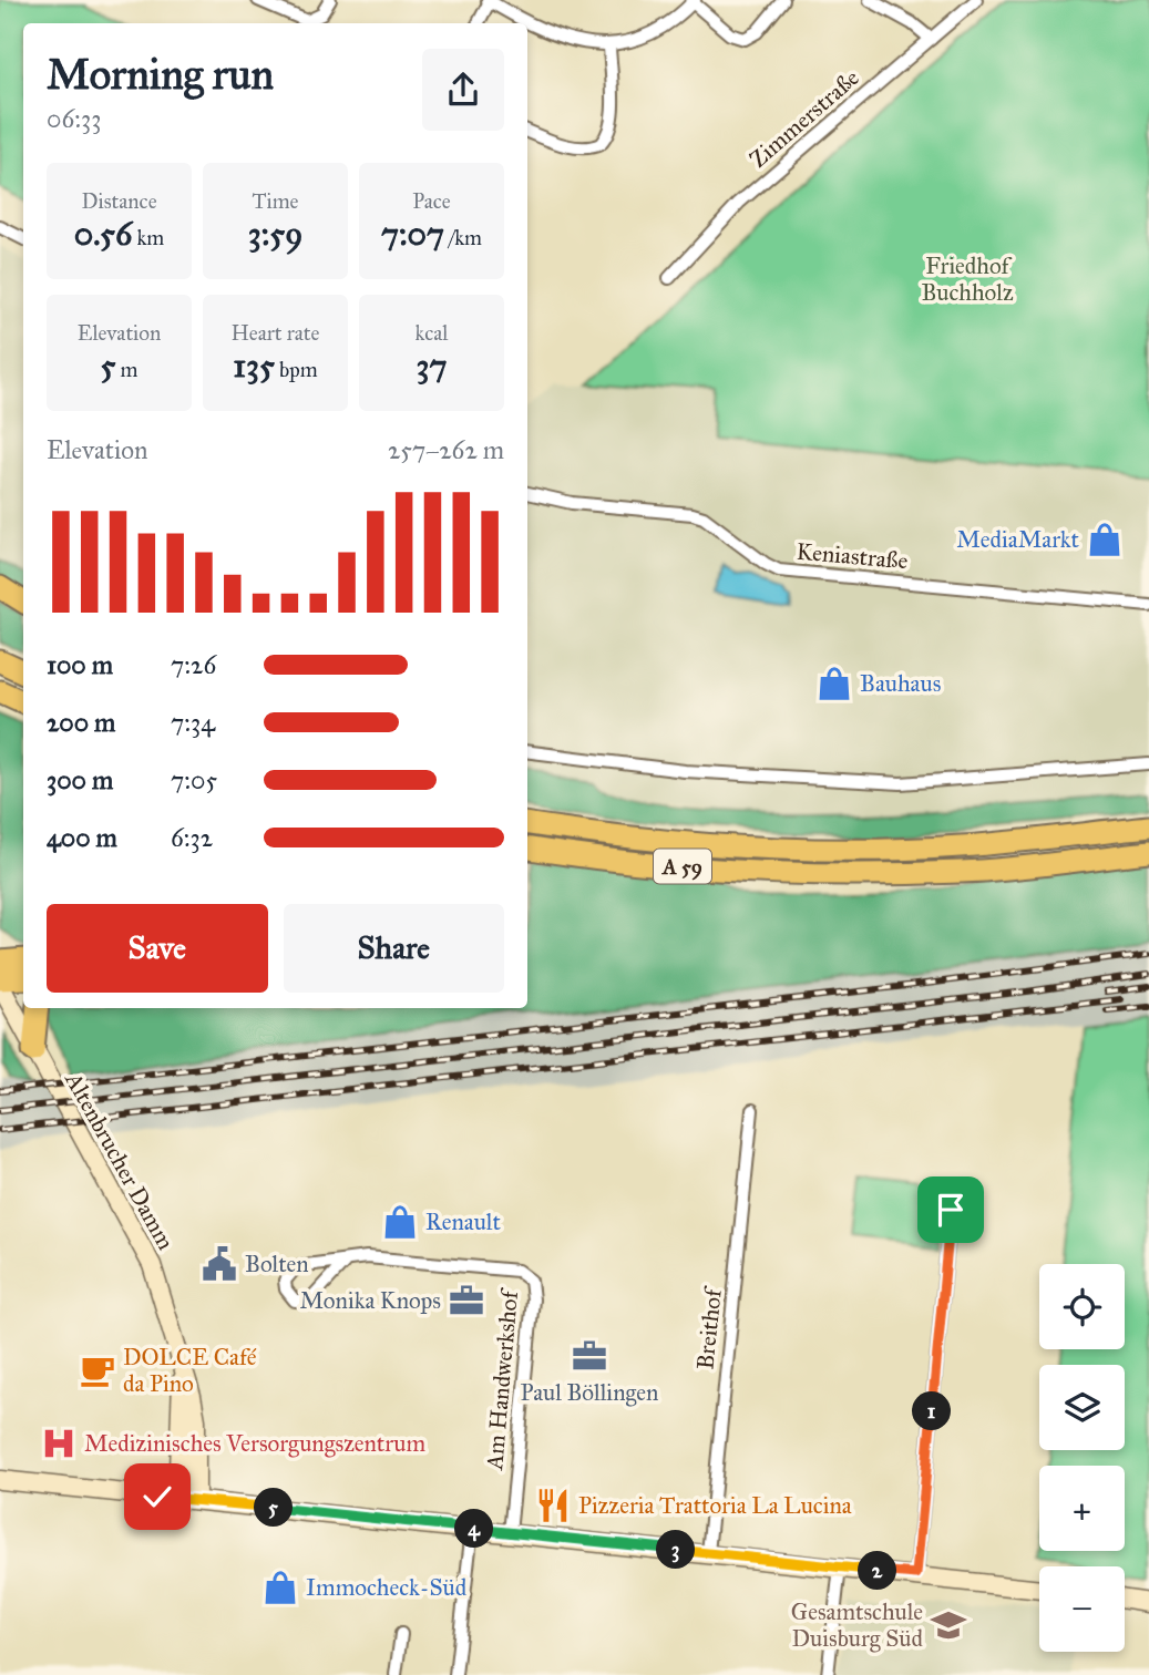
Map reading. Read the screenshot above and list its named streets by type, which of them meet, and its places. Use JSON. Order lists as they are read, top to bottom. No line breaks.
{"streets":{"highway":["A 59"],"main road":["Altenbrucher Damm"],"street":["Zimmerstraße","Keniastraße","Breithof","Am Handwerkshof"]},"parks":["Friedhof Buchholz"],"places":{"shop":["MediaMarkt","Bauhaus","Renault","Immocheck-Süd"],"public building":["Bolten"],"office":["Monika Knops","Paul Böllingen"],"cafe":["DOLCE Café da Pino"],"hospital":["Medizinisches Versorgungszentrum"],"restaurant":["Pizzeria Trattoria La Lucina"],"school or university":["Gesamtschule Duisburg Süd"]},"page":{"heading":["Morning run","06:33"],"stats":[["Distance","0.56 km"],["Time","3:59"],["Pace","7:07 /km"],["Elevation","5 m"],["Heart rate","135 bpm"],["kcal","37"]],"chart":["Elevation","257–262 m"],"list":[{"name":"100 m","note":"7:26"},{"name":"200 m","note":"7:34"},{"name":"300 m","note":"7:05"},{"name":"400 m","note":"6:32"}],"buttons":["Save","Share"],"map_buttons":["+","−"],"pins":["1","5","4","3","2"]}}
